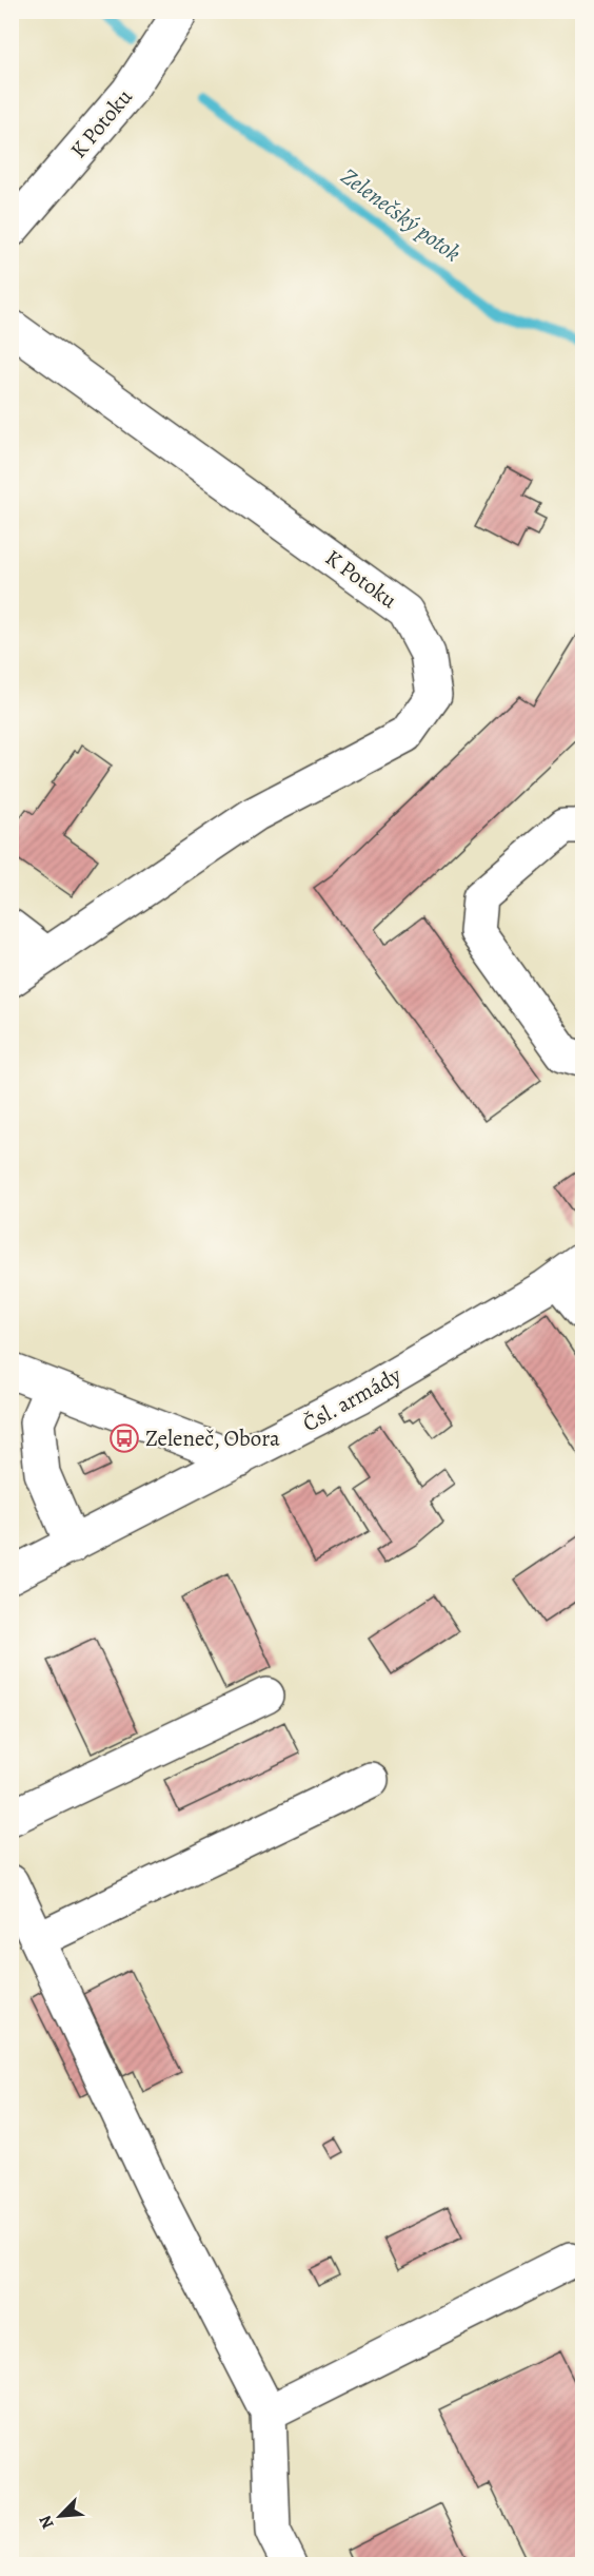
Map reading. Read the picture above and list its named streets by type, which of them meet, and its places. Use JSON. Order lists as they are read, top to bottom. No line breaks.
{"streets":{"street":["K Potoku","Čsl. armády"]},"water":["Zelenečský potok"],"places":{"bus stop":["Zeleneč, Obora"]},"north":"bottom left"}
